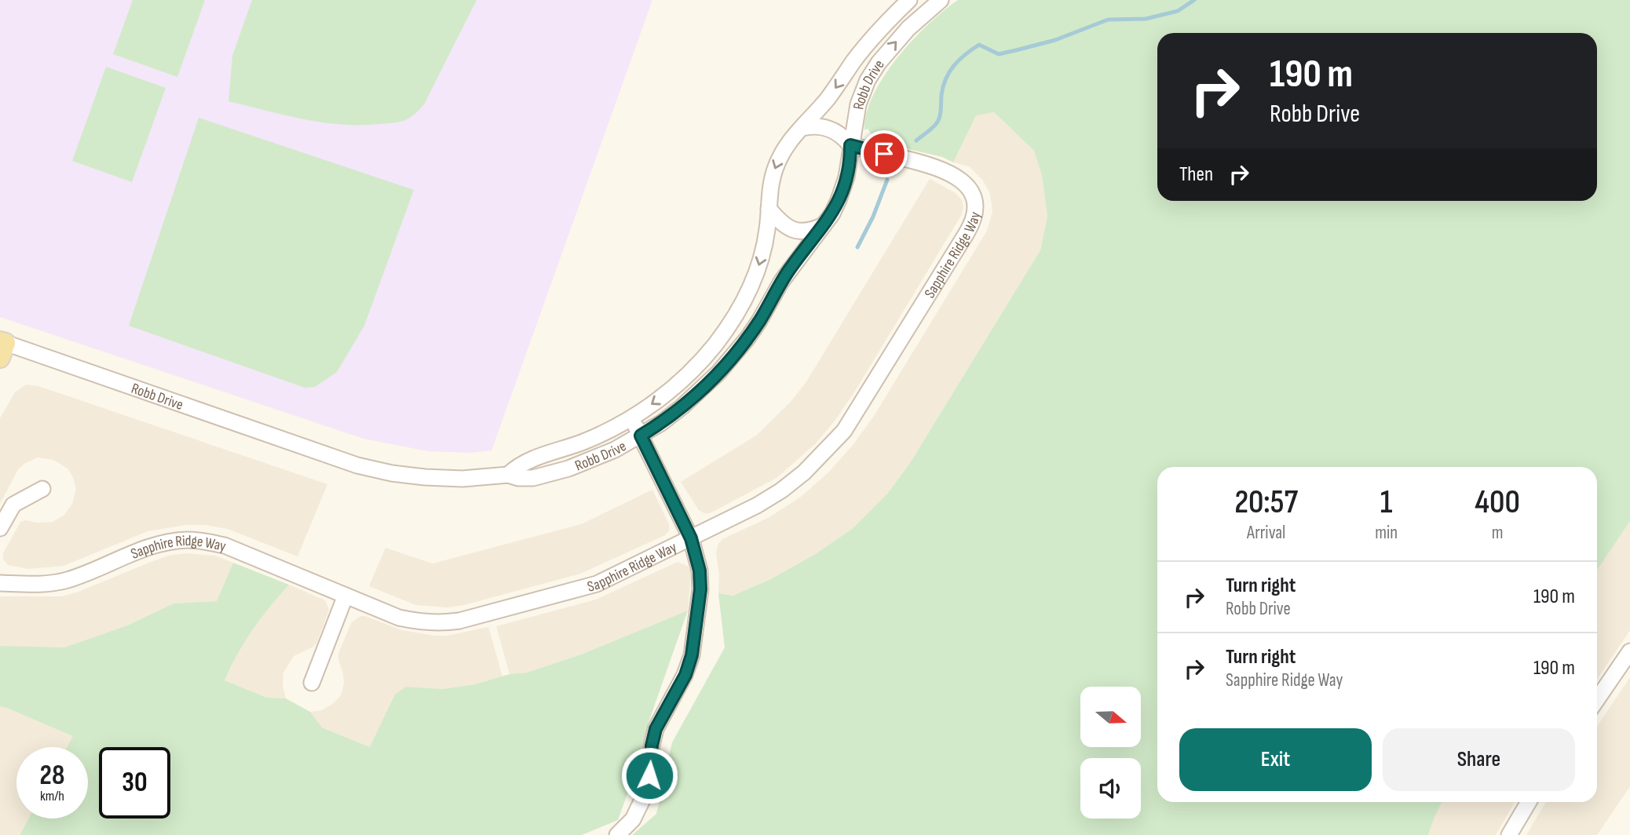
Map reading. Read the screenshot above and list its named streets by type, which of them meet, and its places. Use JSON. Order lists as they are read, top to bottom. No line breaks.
{"streets":{"street":["Robb Drive","Sapphire Ridge Way"]},"crossings":[["Robb Drive","Sapphire Ridge Way"]],"north":"right","page":{"turn":["190 m","Robb Drive"],"then":"Then","eta":["20:57","Arrival","1","min","400","m"],"list":[{"name":"Turn right","note":"Robb Drive","value":"190 m"},{"name":"Turn right","note":"Sapphire Ridge Way","value":"190 m"}],"buttons":["Exit","Share"],"speed":"28 km/h","limit":"30"}}
